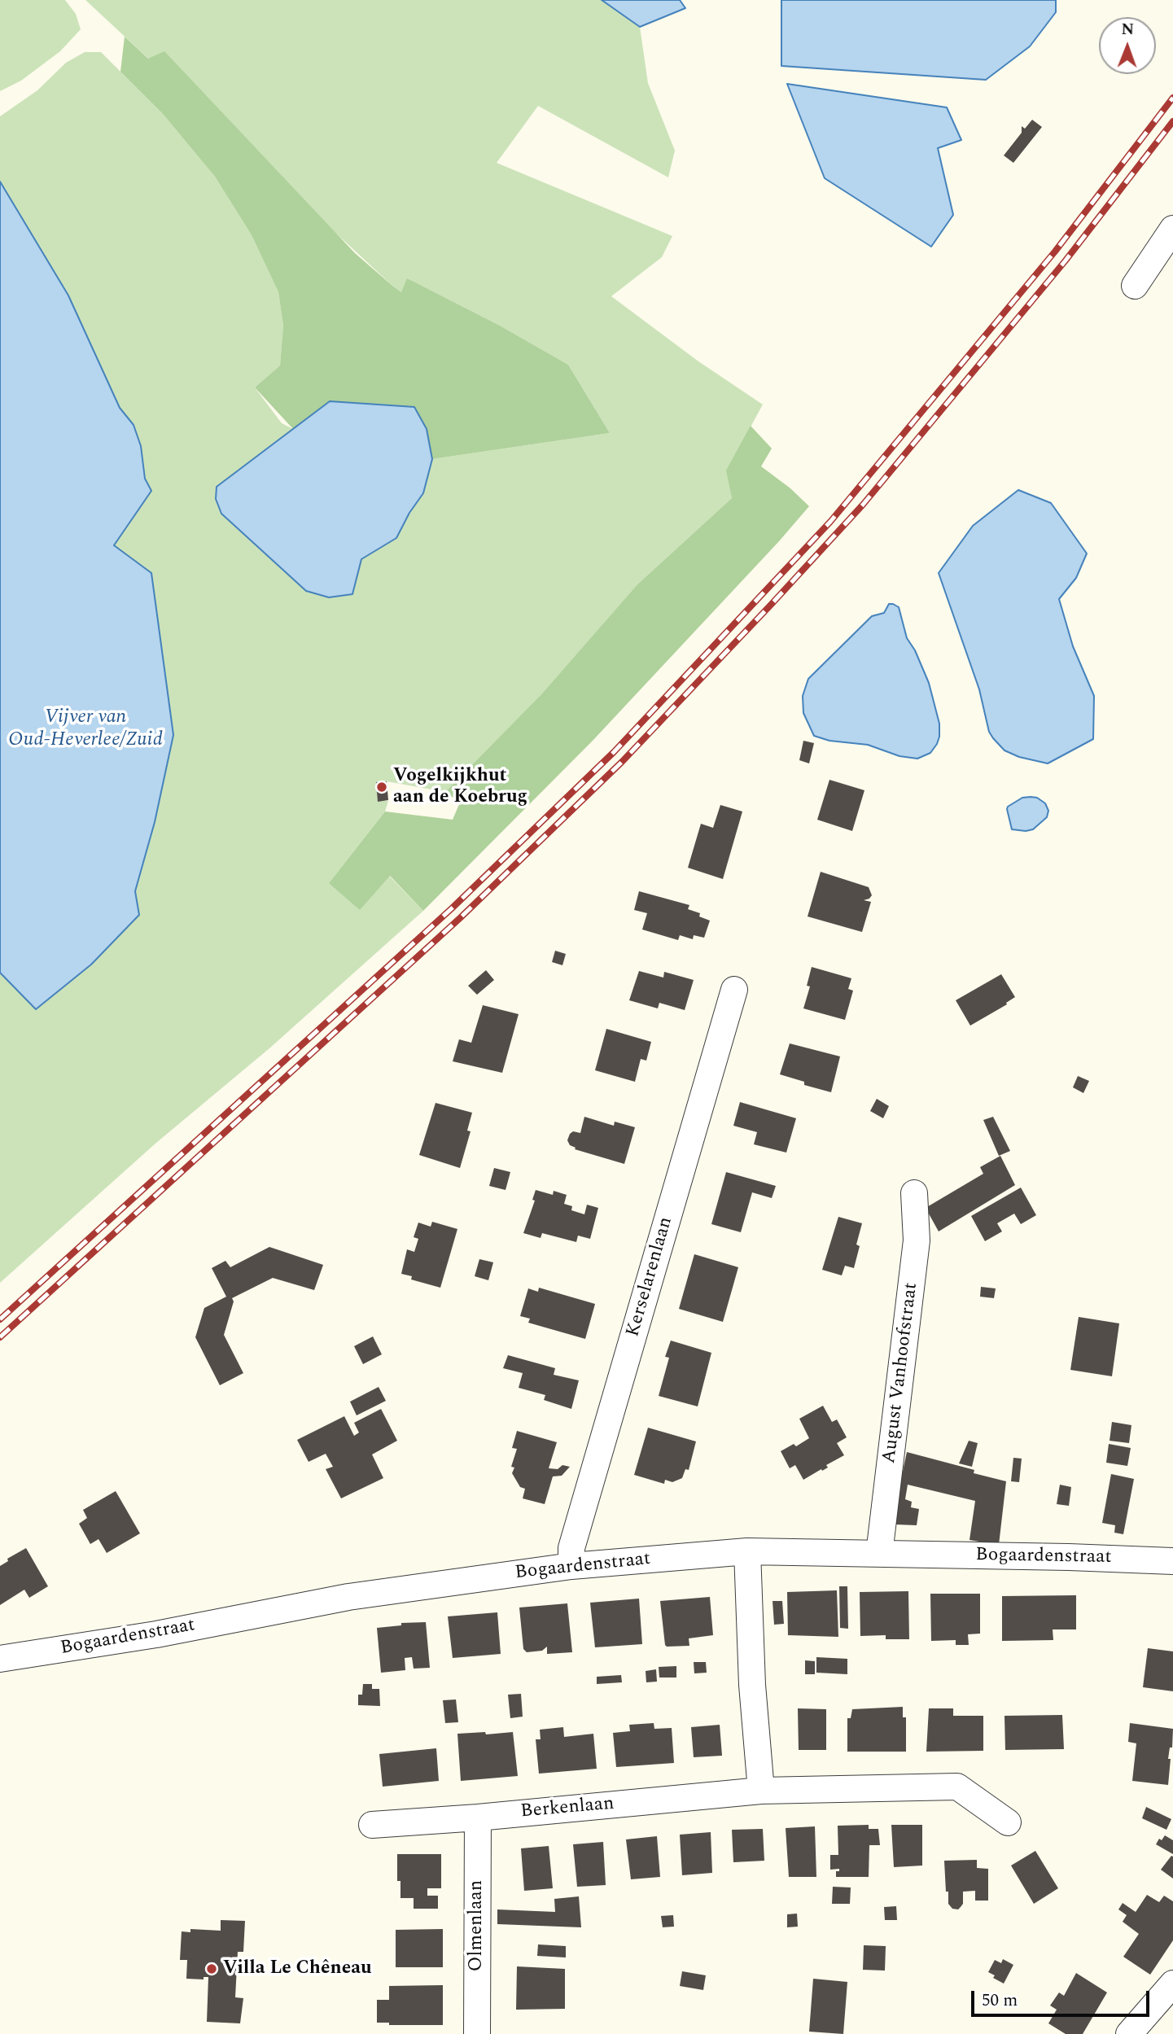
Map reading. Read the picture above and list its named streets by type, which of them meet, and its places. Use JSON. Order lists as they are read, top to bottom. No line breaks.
{"streets":{"street":["Kerselarenlaan","August Vanhoofstraat","Bogaardenstraat","Berkenlaan","Olmenlaan"]},"crossings":[["Kerselarenlaan","Bogaardenstraat"],["August Vanhoofstraat","Bogaardenstraat"],["Berkenlaan","Olmenlaan"]],"water":["Vijver van Oud-Heverlee/Zuid"],"places":["Vogelkijkhut aan de Koebrug","Villa Le Chêneau"],"scale_bar":"50 m","north":"top"}
